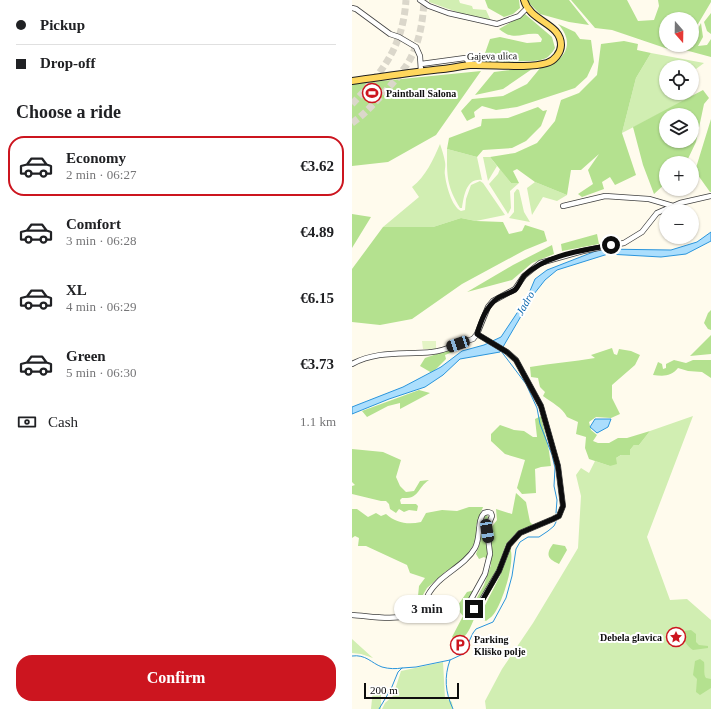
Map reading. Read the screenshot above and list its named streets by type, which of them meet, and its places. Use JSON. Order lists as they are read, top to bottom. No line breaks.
{"streets":{"main road":["Gajeva ulica"]},"water":["Jadro"],"places":{"sports":["Paintball Salona"],"place":["Debela glavica"],"parking":["Parking Kliško polje"]},"scale_bar":"200 m","north":"bottom","page":{"banner":["Pickup","Drop-off"],"map_buttons":["+","−"],"heading":"Choose a ride","list":[{"name":"Economy","note":"2 min · 06:27","value":"€3.62"},{"name":"Comfort","note":"3 min · 06:28","value":"€4.89"},{"name":"XL","note":"4 min · 06:29","value":"€6.15"},{"name":"Green","note":"5 min · 06:30","value":"€3.73"}],"pay":["Cash","1.1 km"],"bubble":"3 min","buttons":"Confirm","scale":"200 m"}}
